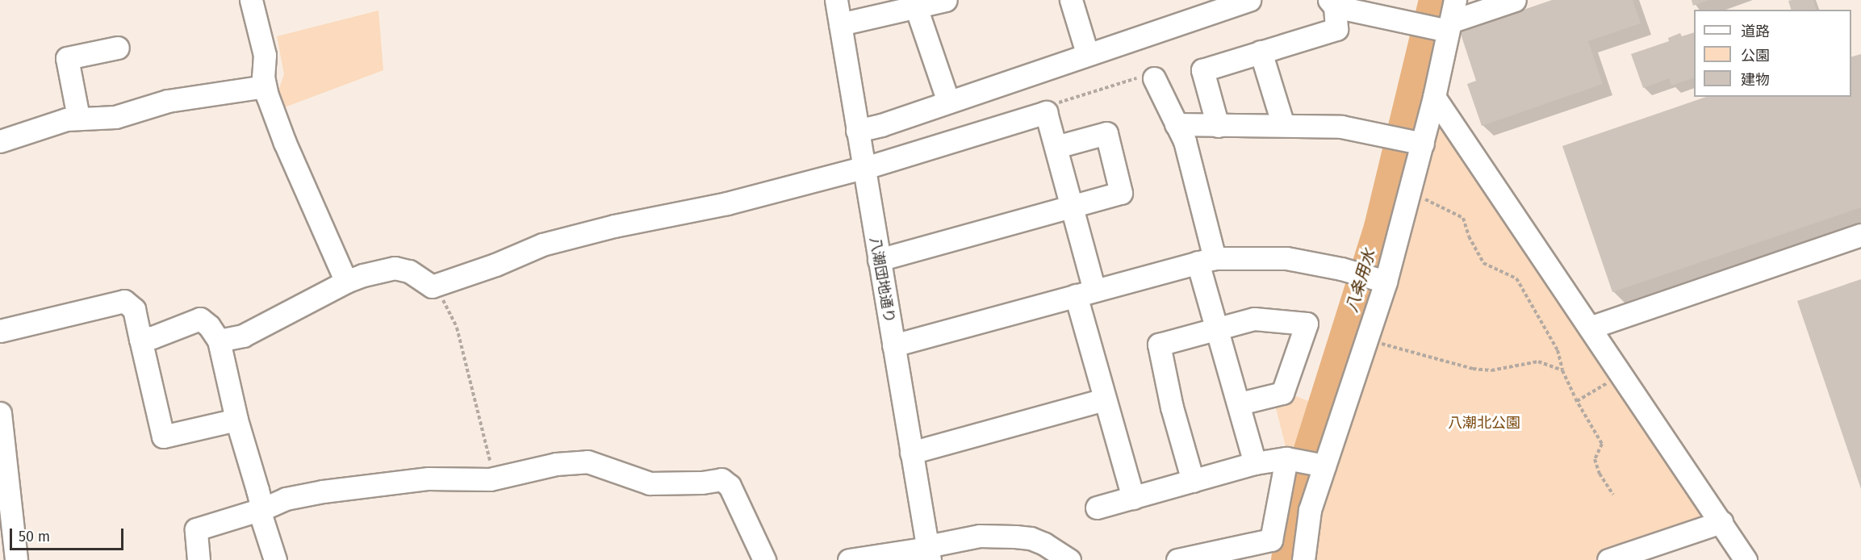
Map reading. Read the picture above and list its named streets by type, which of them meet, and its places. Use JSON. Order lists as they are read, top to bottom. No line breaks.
{"streets":{"street":["八潮団地通り"]},"water":["八条用水"],"parks":["八潮北公園"],"legend":["道路","公園","建物"],"scale_bar":"50 m"}
